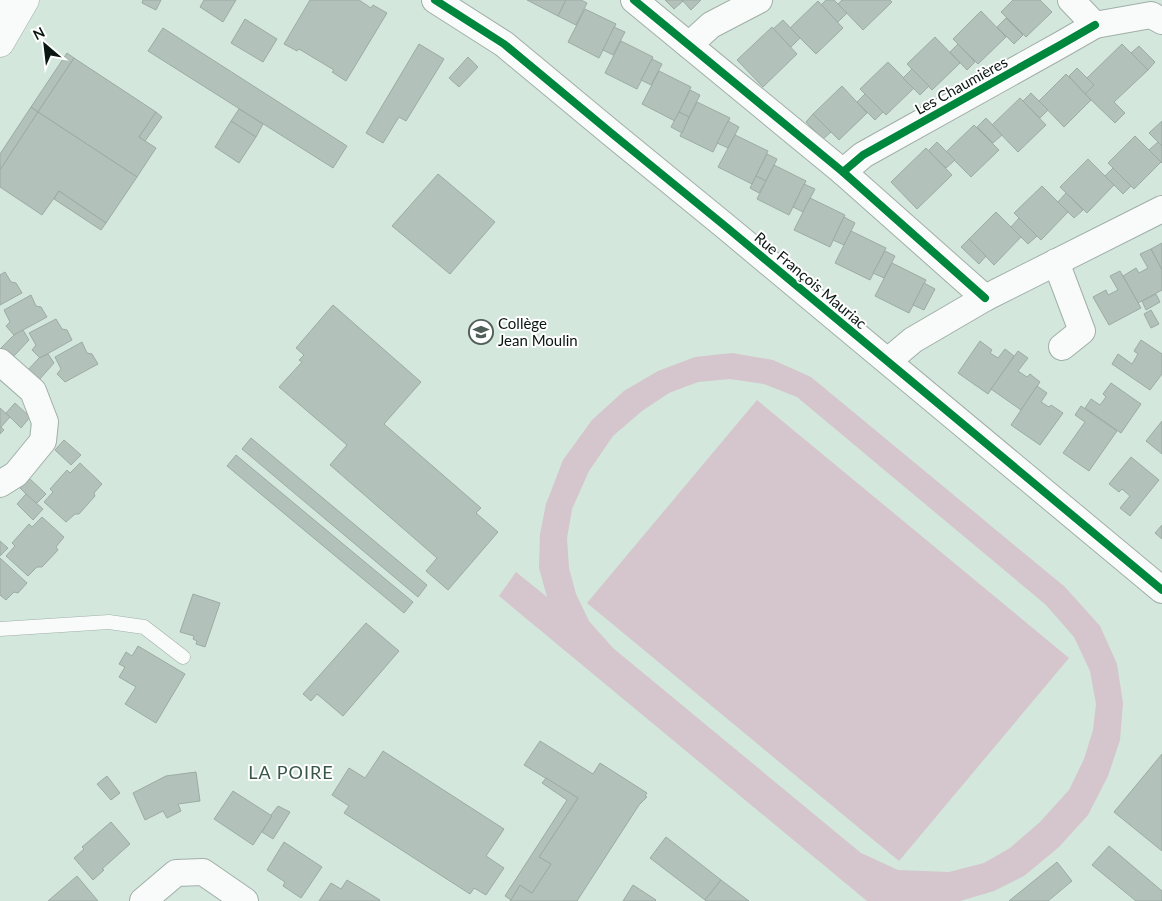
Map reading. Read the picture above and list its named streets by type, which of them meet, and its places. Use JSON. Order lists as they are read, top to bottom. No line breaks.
{"streets":{"street":["Les Chaumières","Rue François Mauriac"]},"districts":["LA POIRE"],"places":{"school or university":["Collège Jean Moulin"]},"north":"top left"}
